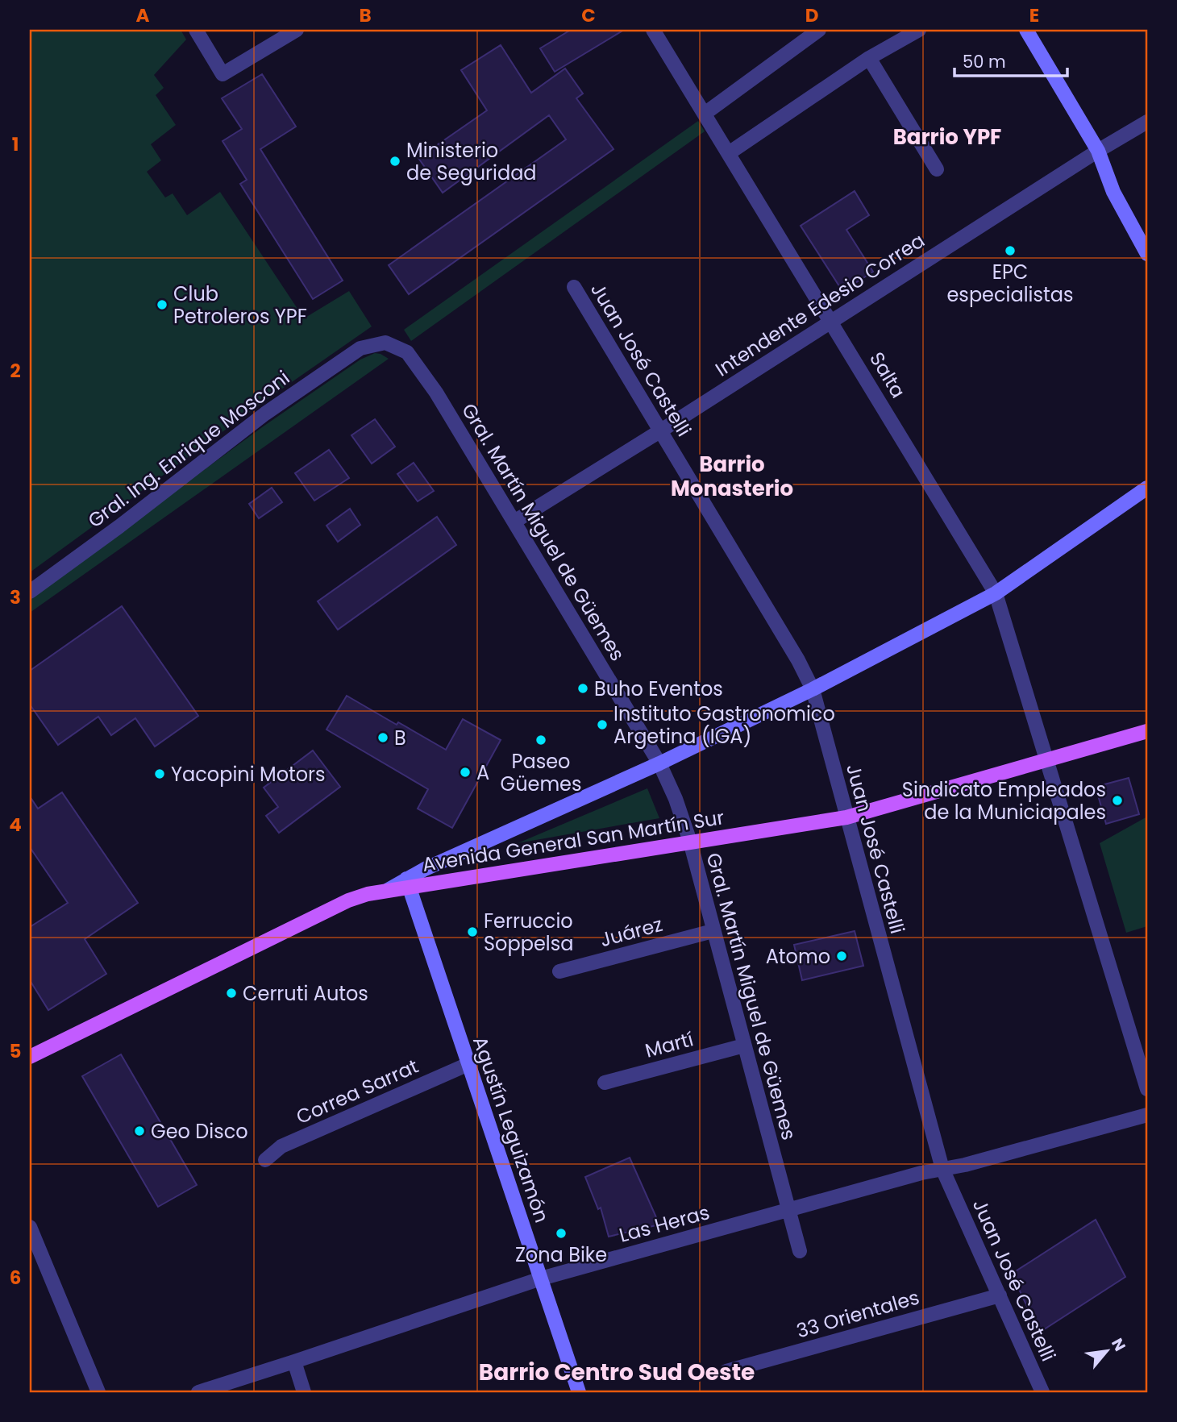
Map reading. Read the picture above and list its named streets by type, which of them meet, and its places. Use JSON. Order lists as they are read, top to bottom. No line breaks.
{"streets":{"main road":["Avenida General San Martín Sur"],"street":["Intendente Edesio Correa","Juan José Castelli","Salta","Gral. Ing. Enrique Mosconi","Gral. Martín Miguel de Güemes","Juárez","Martí","Correa Sarrat","Agustín Leguizamón","Las Heras","33 Orientales"]},"crossings":[["Intendente Edesio Correa","Juan José Castelli"],["Intendente Edesio Correa","Salta"],["Intendente Edesio Correa","Gral. Martín Miguel de Güemes"],["Juan José Castelli","Avenida General San Martín Sur"],["Juan José Castelli","Las Heras"],["Juan José Castelli","33 Orientales"],["Salta","Avenida General San Martín Sur"],["Gral. Ing. Enrique Mosconi","Gral. Martín Miguel de Güemes"],["Gral. Martín Miguel de Güemes","Avenida General San Martín Sur"],["Gral. Martín Miguel de Güemes","Juárez"],["Gral. Martín Miguel de Güemes","Martí"],["Gral. Martín Miguel de Güemes","Las Heras"],["Avenida General San Martín Sur","Agustín Leguizamón"],["Correa Sarrat","Agustín Leguizamón"],["Agustín Leguizamón","Las Heras"]],"districts":["Barrio YPF","Barrio Monasterio","Barrio Centro Sud Oeste"],"places":["Ministerio de Seguridad","EPC especialistas","Club Petroleros YPF","Buho Eventos","Instituto Gastronomico Argetina (IGA)","B","Paseo Güemes","A","Yacopini Motors","Sindicato Empleados de la Municiapales","Ferruccio Soppelsa","Atomo","Cerruti Autos","Geo Disco","Zona Bike"],"scale_bar":"50 m","north":"top right","grid":{"columns":["A","B","C","D","E"],"rows":["1","2","3","4","5","6"]}}
